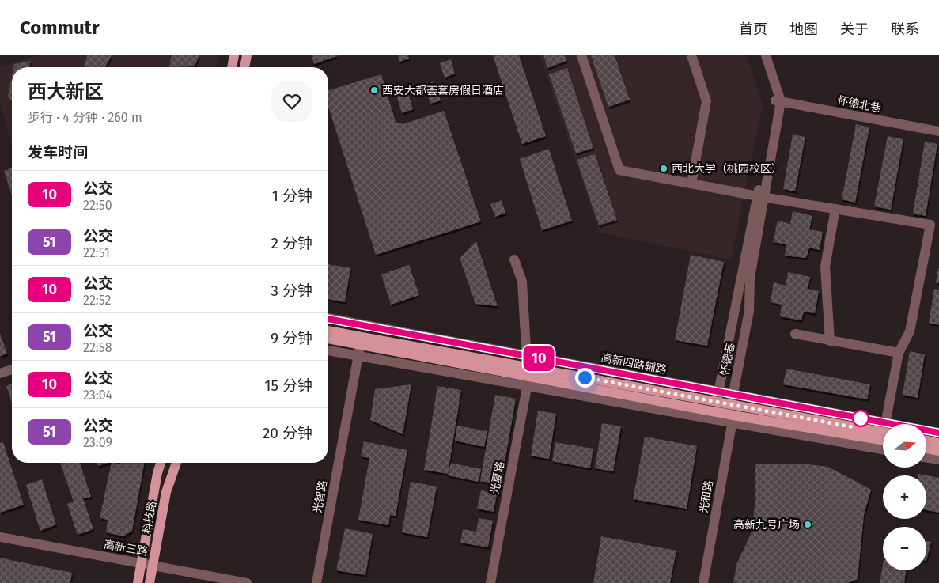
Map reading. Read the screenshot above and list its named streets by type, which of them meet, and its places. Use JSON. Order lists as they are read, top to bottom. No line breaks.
{"streets":{"main road":["科技路"],"street":["怀德北巷","怀德巷","高新四路辅路","光夏路","光智路","光和路","高新三路"]},"crossings":[["怀德北巷","怀德巷"],["怀德巷","高新四路辅路"],["怀德巷","光和路"],["高新四路辅路","光夏路"],["科技路","高新三路"]],"places":["西安大都荟套房假日酒店","西北大学（桃园校区）","高新九号广场"],"lines":["bus line 10"],"north":"right","page":{"header":"Commutr","nav":["首页","地图","关于","联系"],"on_map":"10","heading":[["西大新区","步行 · 4 分钟 · 260 m"],"发车时间"],"list":[{"mark":"10","name":"公交","note":"22:50","value":"1 分钟"},{"mark":"51","name":"公交","note":"22:51","value":"2 分钟"},{"mark":"10","name":"公交","note":"22:52","value":"3 分钟"},{"mark":"51","name":"公交","note":"22:58","value":"9 分钟"},{"mark":"10","name":"公交","note":"23:04","value":"15 分钟"},{"mark":"51","name":"公交","note":"23:09","value":"20 分钟"}],"map_buttons":["+","−"]}}
